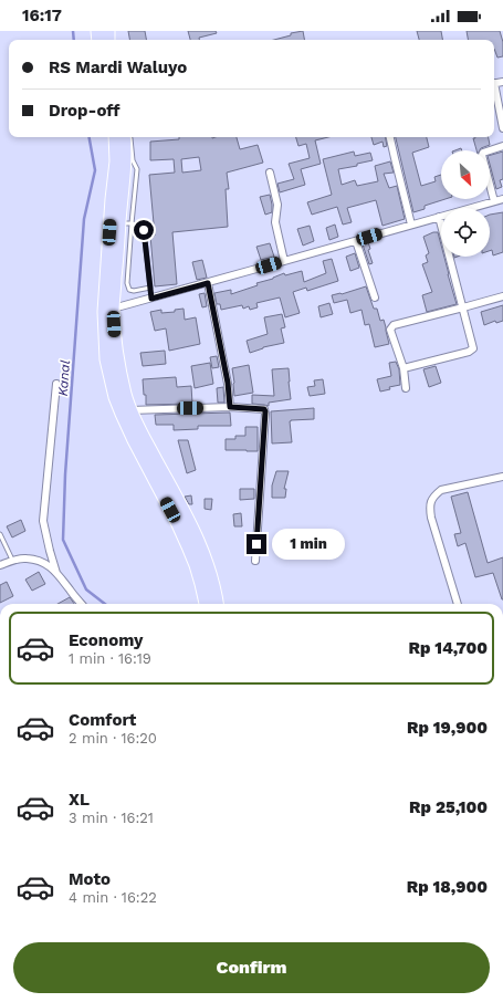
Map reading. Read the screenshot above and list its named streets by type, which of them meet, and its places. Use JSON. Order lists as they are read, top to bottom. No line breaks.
{"water":["Kanal"],"north":"bottom right","page":{"status":"16:17","banner":["RS Mardi Waluyo","Drop-off"],"bubble":"1 min","list":[{"name":"Economy","note":"1 min · 16:19","value":"Rp 14,700"},{"name":"Comfort","note":"2 min · 16:20","value":"Rp 19,900"},{"name":"XL","note":"3 min · 16:21","value":"Rp 25,100"},{"name":"Moto","note":"4 min · 16:22","value":"Rp 18,900"}],"buttons":"Confirm"}}
